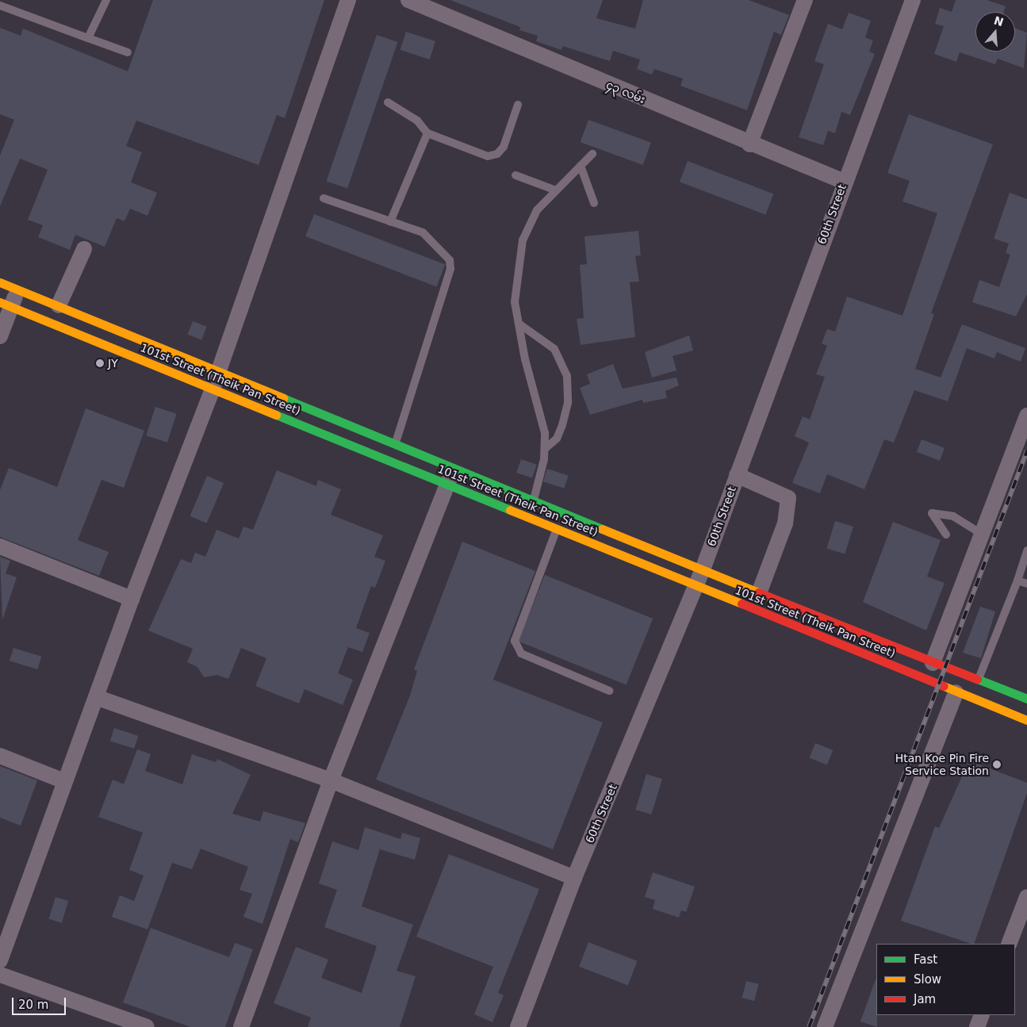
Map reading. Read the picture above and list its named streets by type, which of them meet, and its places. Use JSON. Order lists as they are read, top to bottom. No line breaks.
{"streets":{"main road":["101st Street (Theik Pan Street)"],"street":["၄၃ လမ်း","60th Street"]},"crossings":[["၄၃ လမ်း","60th Street"],["60th Street","101st Street (Theik Pan Street)"]],"places":["JY","Htan Koe Pin Fire Service Station"],"legend":["Fast","Slow","Jam"],"scale_bar":"20 m","north":"top"}
